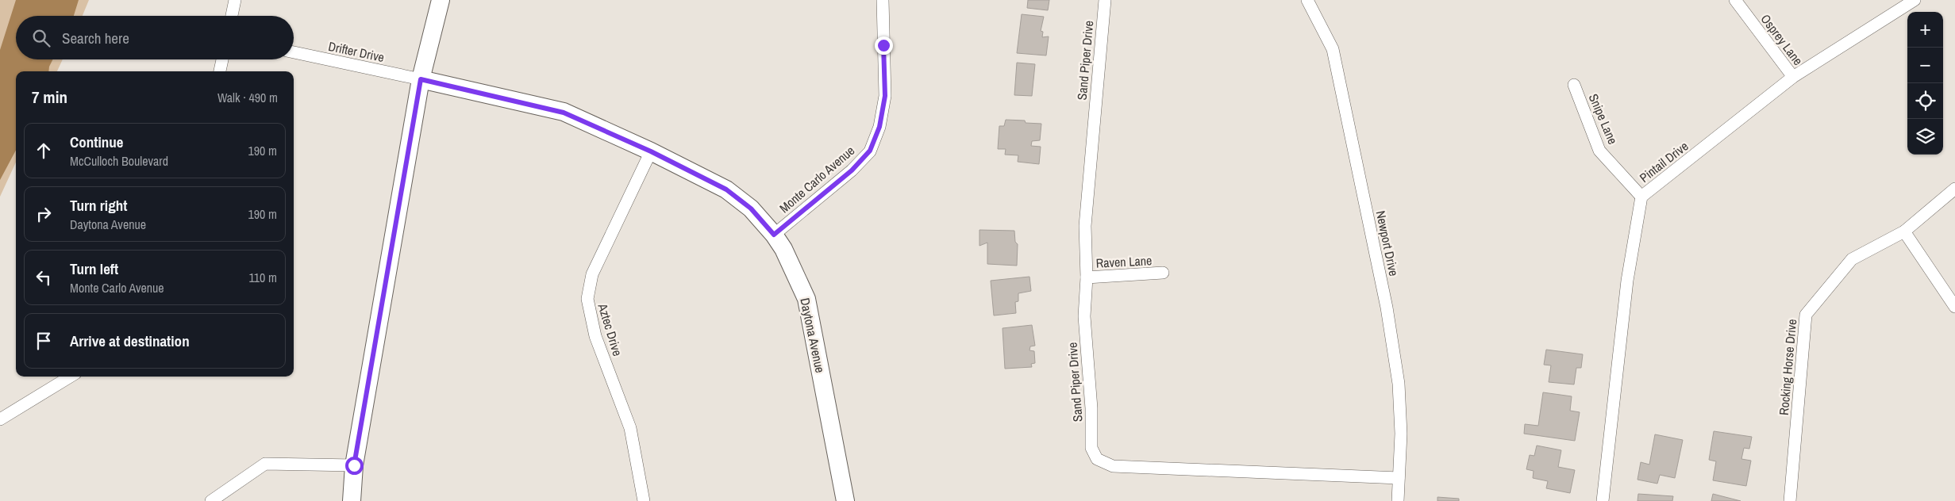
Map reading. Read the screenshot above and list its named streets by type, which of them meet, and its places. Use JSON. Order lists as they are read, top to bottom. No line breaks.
{"streets":{"street":["Osprey Lane","Drifter Drive","Sand Piper Drive","Snipe Lane","Pintail Drive","Monte Carlo Avenue","Newport Drive","Raven Lane","Aztec Drive","Daytona Avenue","Rocking Horse Drive"]},"crossings":[["Osprey Lane","Pintail Drive"],["Drifter Drive","Daytona Avenue"],["Sand Piper Drive","Newport Drive"],["Sand Piper Drive","Raven Lane"],["Snipe Lane","Pintail Drive"],["Monte Carlo Avenue","Daytona Avenue"],["Aztec Drive","Daytona Avenue"]],"page":{"map_buttons":["+","−"],"search":"Search here","heading":["7 min","Walk · 490 m"],"list":[["Continue","McCulloch Boulevard","190 m"],["Turn right","Daytona Avenue","190 m"],["Turn left","Monte Carlo Avenue","110 m"],"Arrive at destination"]}}
